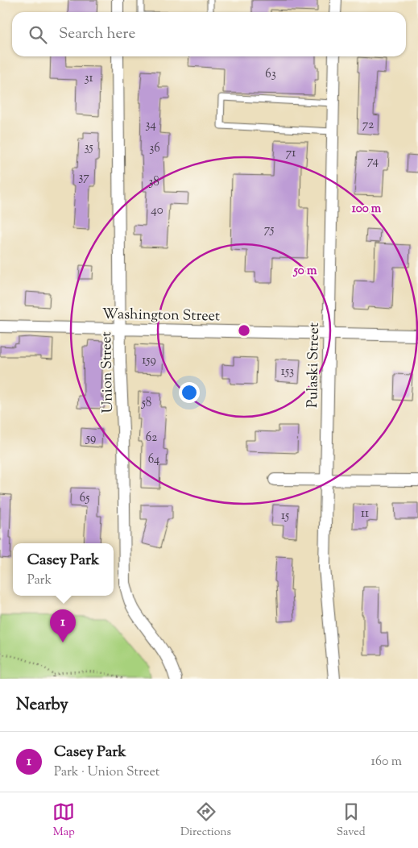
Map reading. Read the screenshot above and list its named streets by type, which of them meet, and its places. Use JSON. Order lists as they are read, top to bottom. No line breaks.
{"streets":{"street":["Washington Street","Pulaski Street","Union Street"]},"crossings":[["Washington Street","Pulaski Street"],["Washington Street","Union Street"]],"house_numbers":["63","31","34","72","35","36","71","74","37","38","40","75","159","153","58","62","59","64","65","11","15"],"page":{"search":"Search here","popup":["Casey Park","Park"],"pins":"1","heading":"Nearby","list":[{"mark":"1","name":"Casey Park","note":"Park · Union Street","value":"160 m"}],"nav":["Map","Directions","Saved"]},"rings":["100 m","50 m"]}
